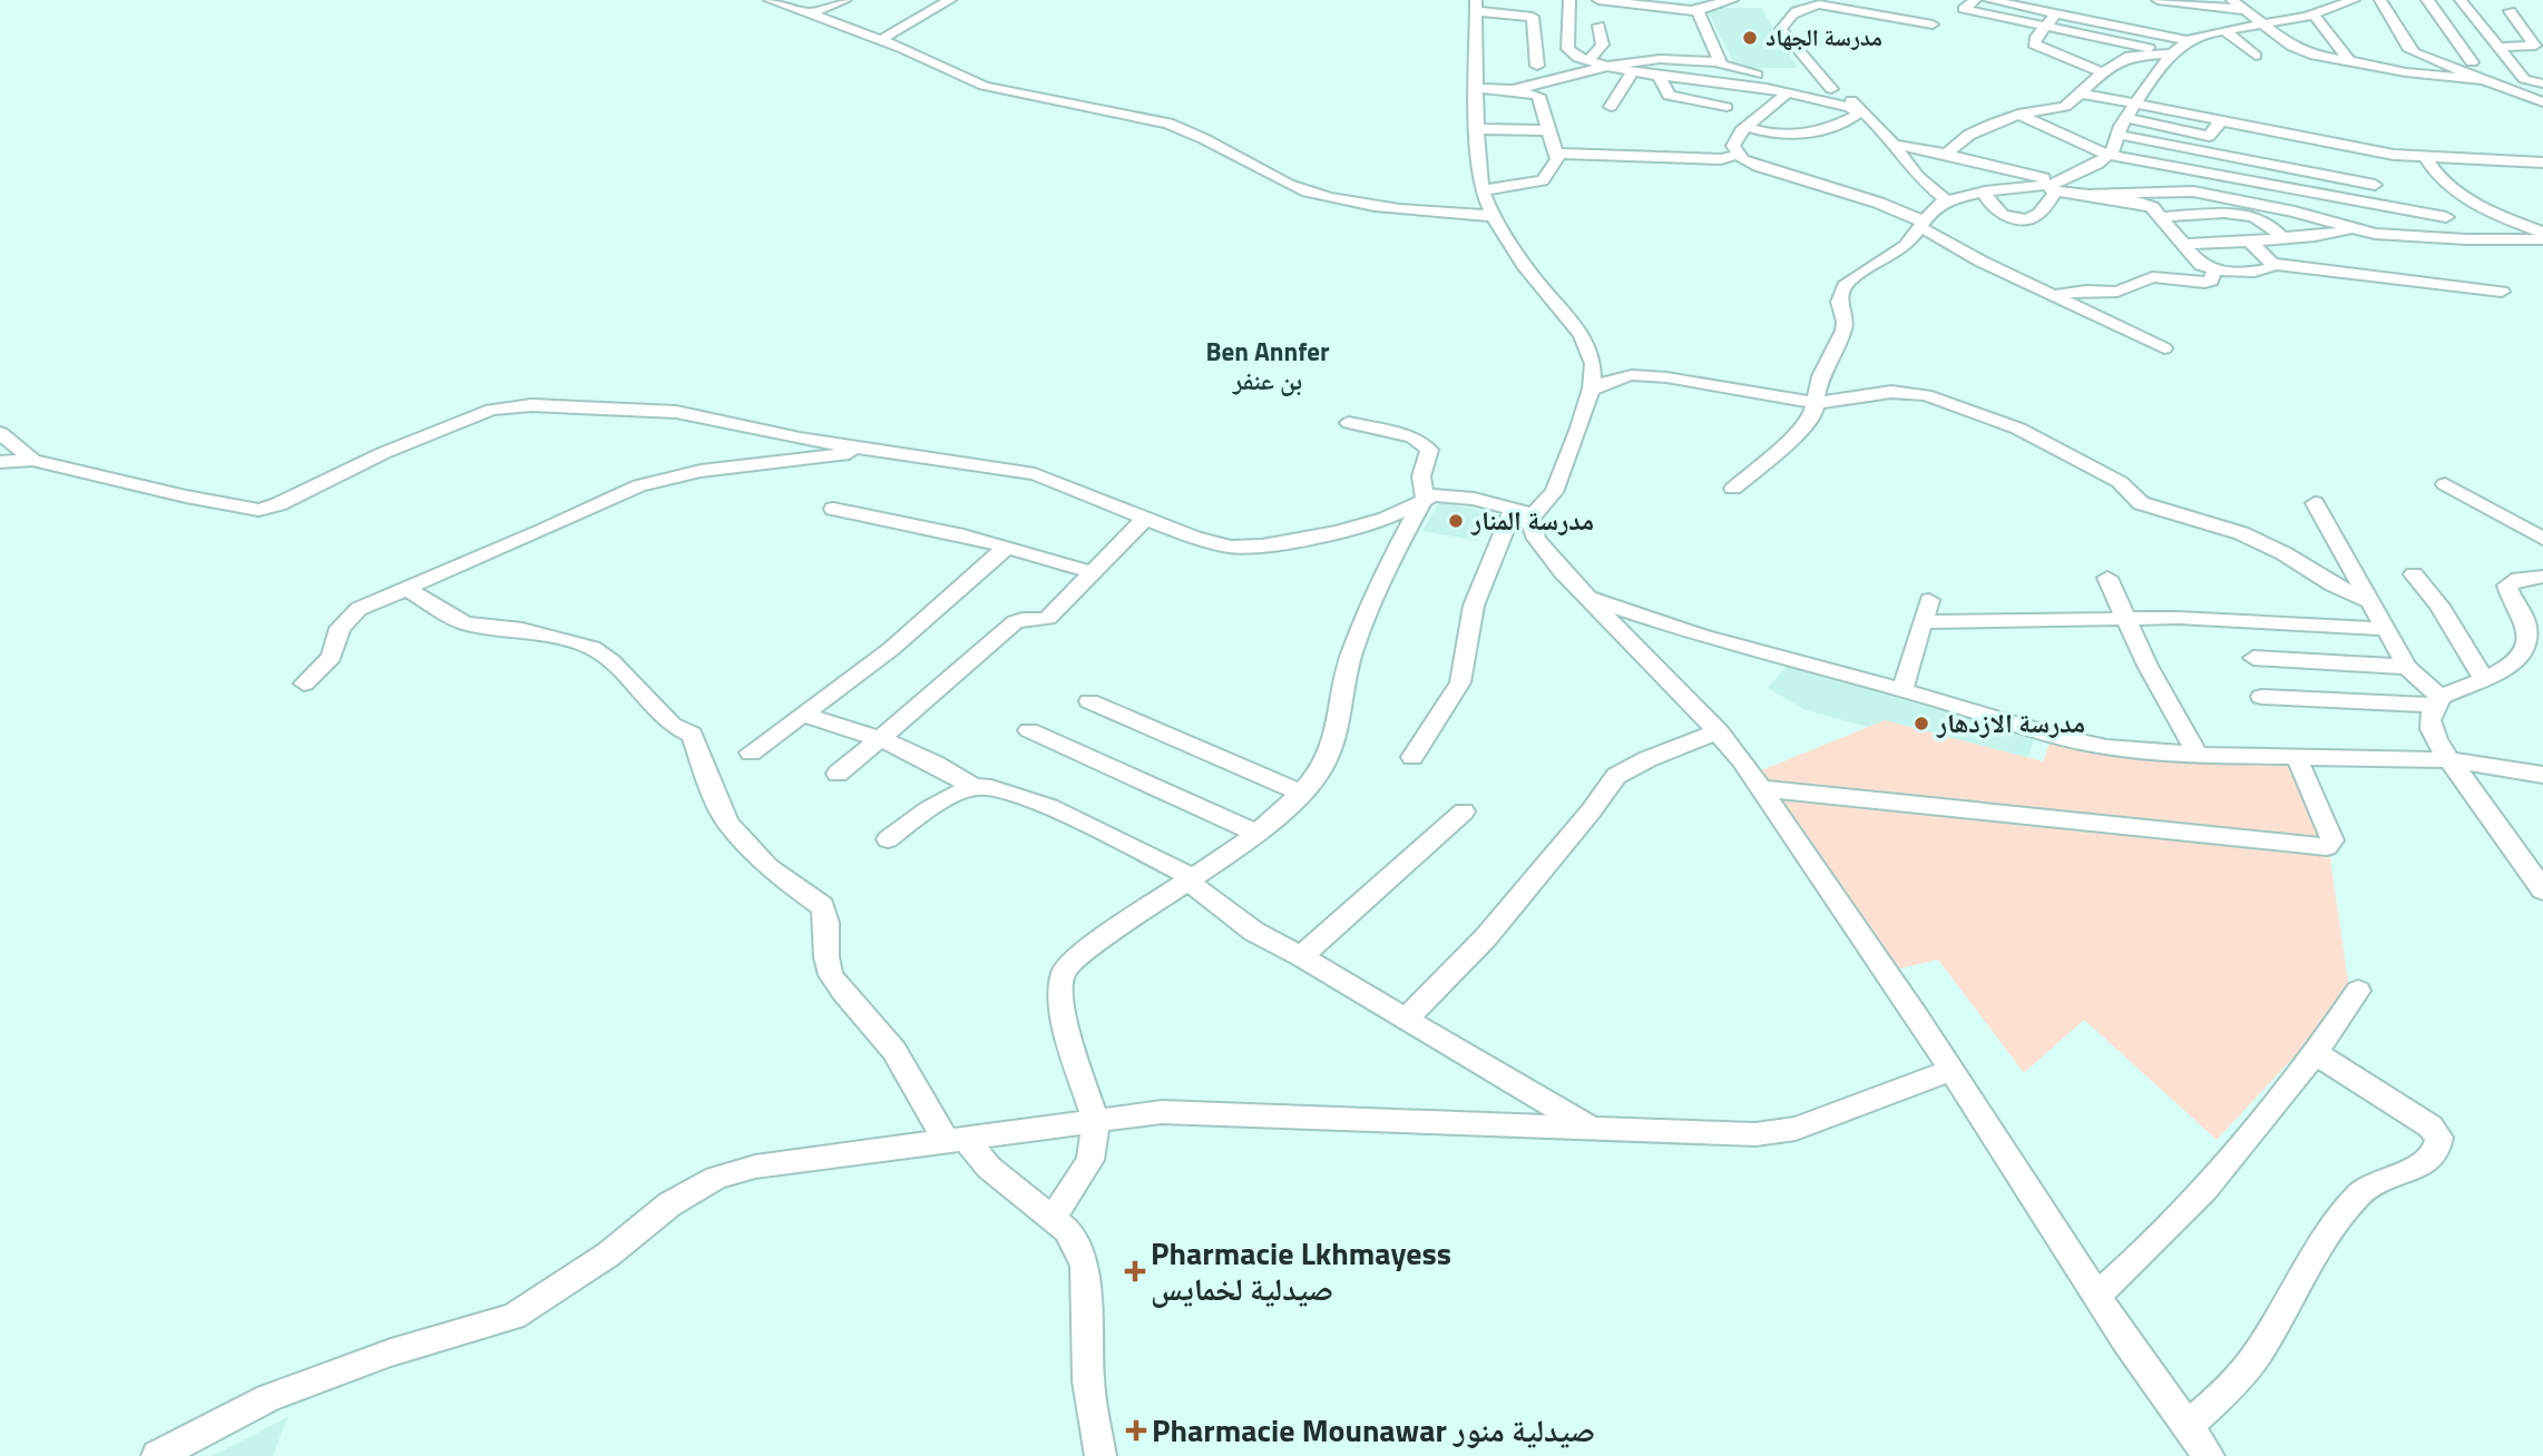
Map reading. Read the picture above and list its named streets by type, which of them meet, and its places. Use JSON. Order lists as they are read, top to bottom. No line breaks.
{"districts":["Ben Annfer بن عنفر"],"places":{"other":["مدرسة الجهاد","مدرسة المنار","مدرسة الازدهار"],"health":["Pharmacie Lkhmayess صيدلية لخمايس","Pharmacie Mounawar صيدلية منور"]}}
